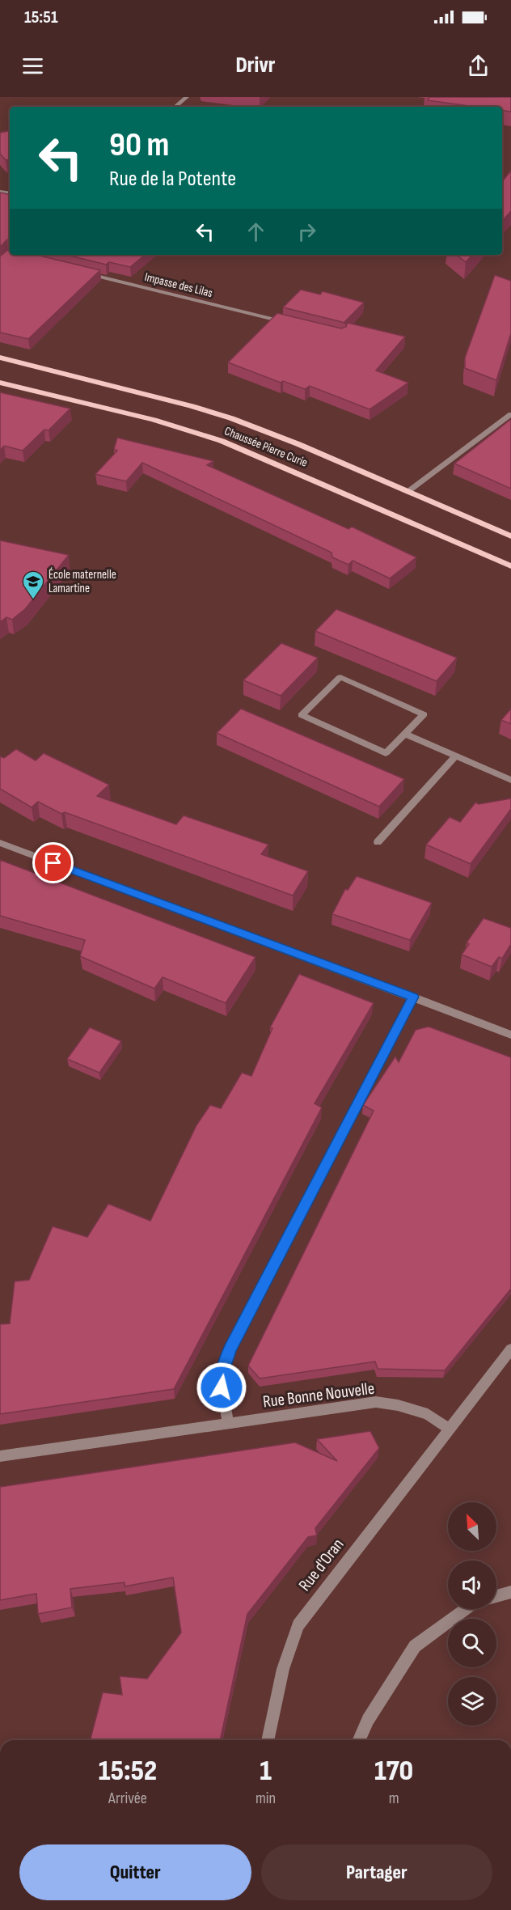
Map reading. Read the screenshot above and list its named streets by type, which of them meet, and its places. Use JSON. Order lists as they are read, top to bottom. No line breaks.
{"streets":{"main road":["Chaussée Pierre Curie"],"street":["Impasse des Lilas","Rue Bonne Nouvelle","Rue d'Oran"]},"crossings":[["Rue Bonne Nouvelle","Rue d'Oran"]],"places":{"school or university":["École maternelle Lamartine"]},"north":"top left","page":{"status":"15:51","header":"Drivr","turn":["90 m","Rue de la Potente"],"eta":["15:52","Arrivée","1","min","170","m"],"buttons":["Quitter","Partager"]}}
